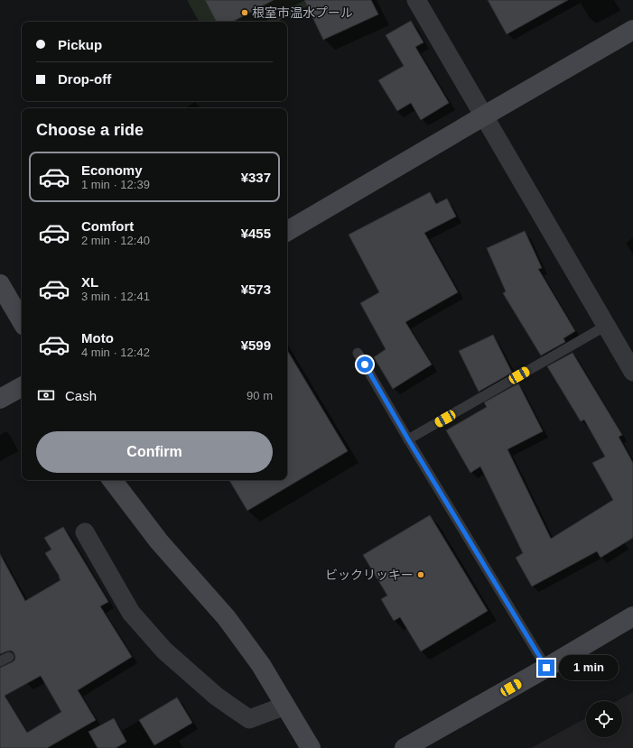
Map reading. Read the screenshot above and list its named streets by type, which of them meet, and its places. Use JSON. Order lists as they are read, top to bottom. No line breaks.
{"places":["根室市温水プール","ビックリッキー"],"page":{"banner":["Pickup","Drop-off"],"heading":"Choose a ride","list":[{"name":"Economy","note":"1 min · 12:39","value":"¥337"},{"name":"Comfort","note":"2 min · 12:40","value":"¥455"},{"name":"XL","note":"3 min · 12:41","value":"¥573"},{"name":"Moto","note":"4 min · 12:42","value":"¥599"}],"pay":["Cash","90 m"],"buttons":"Confirm","bubble":"1 min"}}
